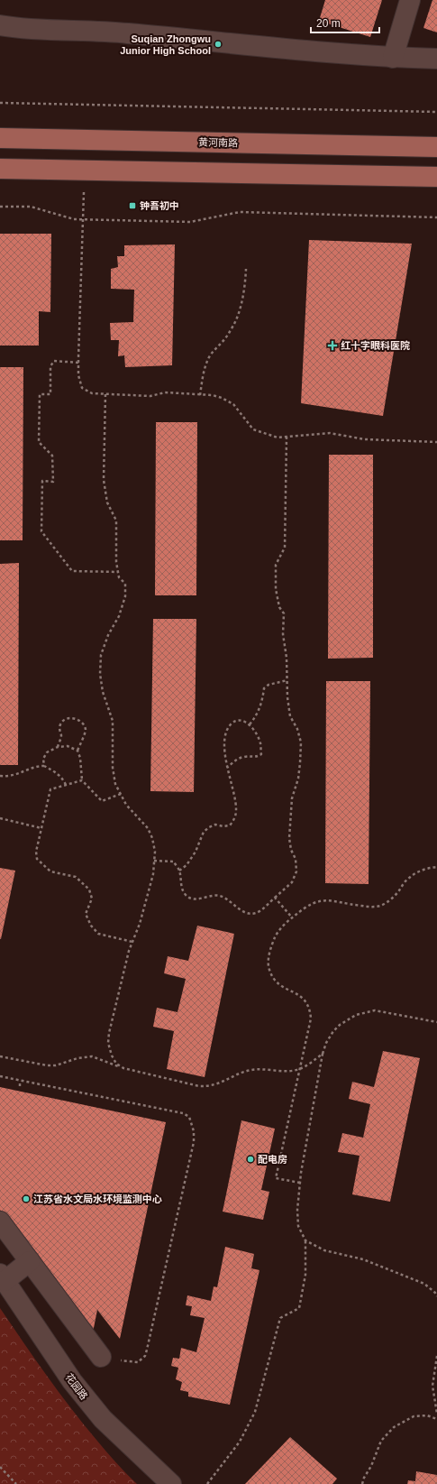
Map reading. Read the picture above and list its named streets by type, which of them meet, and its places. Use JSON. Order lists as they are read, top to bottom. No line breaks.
{"streets":{"main road":["黄河南路"],"street":["花园路"]},"places":{"other":["Suqian Zhongwu Junior High School","配电房","江苏省水文局水环境监测中心"],"transit":["钟吾初中"],"health":["红十字眼科医院"]},"scale_bar":"20 m"}
